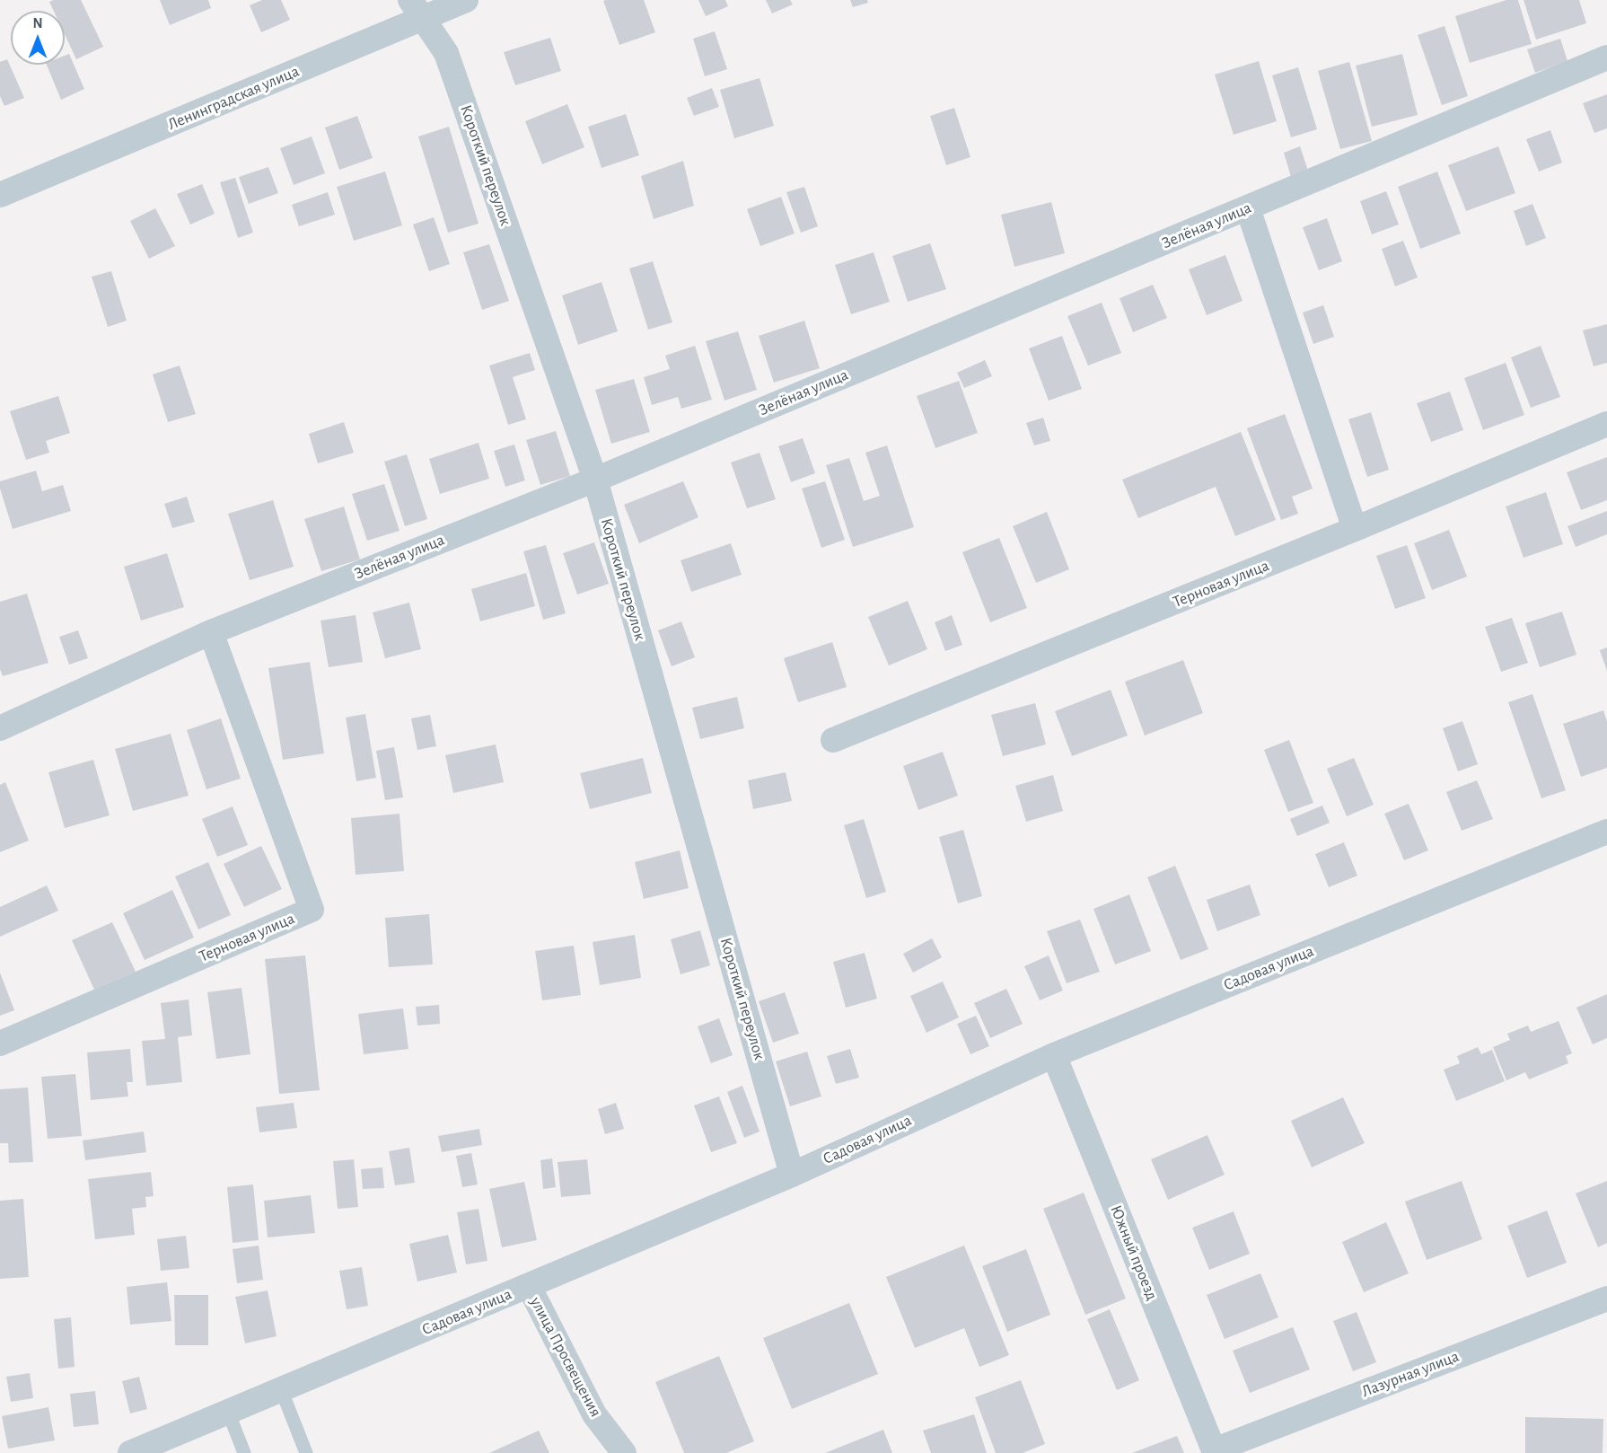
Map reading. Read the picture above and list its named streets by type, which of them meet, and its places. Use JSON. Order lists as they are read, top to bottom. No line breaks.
{"streets":{"street":["Ленинградская улица","Короткий переулок","Зелёная улица","Терновая улица","Садовая улица","Южный проезд","улица Просвещения","Лазурная улица"]},"crossings":[["Ленинградская улица","Короткий переулок"],["Короткий переулок","Зелёная улица"],["Короткий переулок","Садовая улица"],["Зелёная улица","Терновая улица"],["Садовая улица","Южный проезд"],["Садовая улица","улица Просвещения"],["Южный проезд","Лазурная улица"]],"north":"top"}
